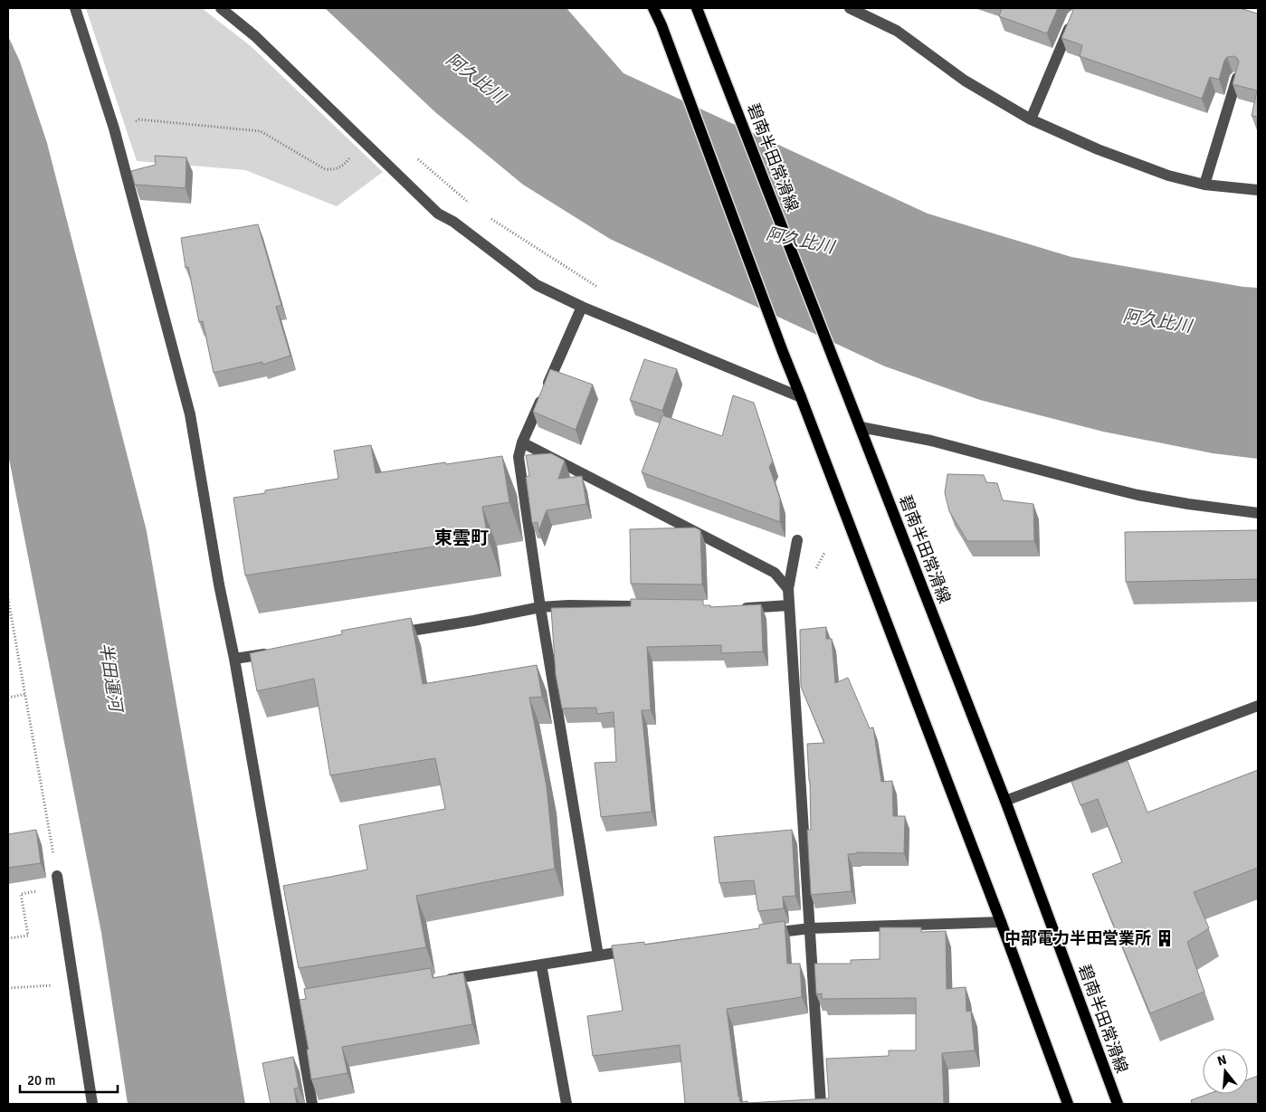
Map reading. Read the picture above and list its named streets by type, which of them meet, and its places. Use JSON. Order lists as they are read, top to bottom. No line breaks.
{"streets":{"main road":["碧南半田常滑線"]},"districts":["東雲町"],"water":["阿久比川","半田運河"],"places":{"building":["中部電力半田営業所"]},"scale_bar":"20 m","north":"top"}
